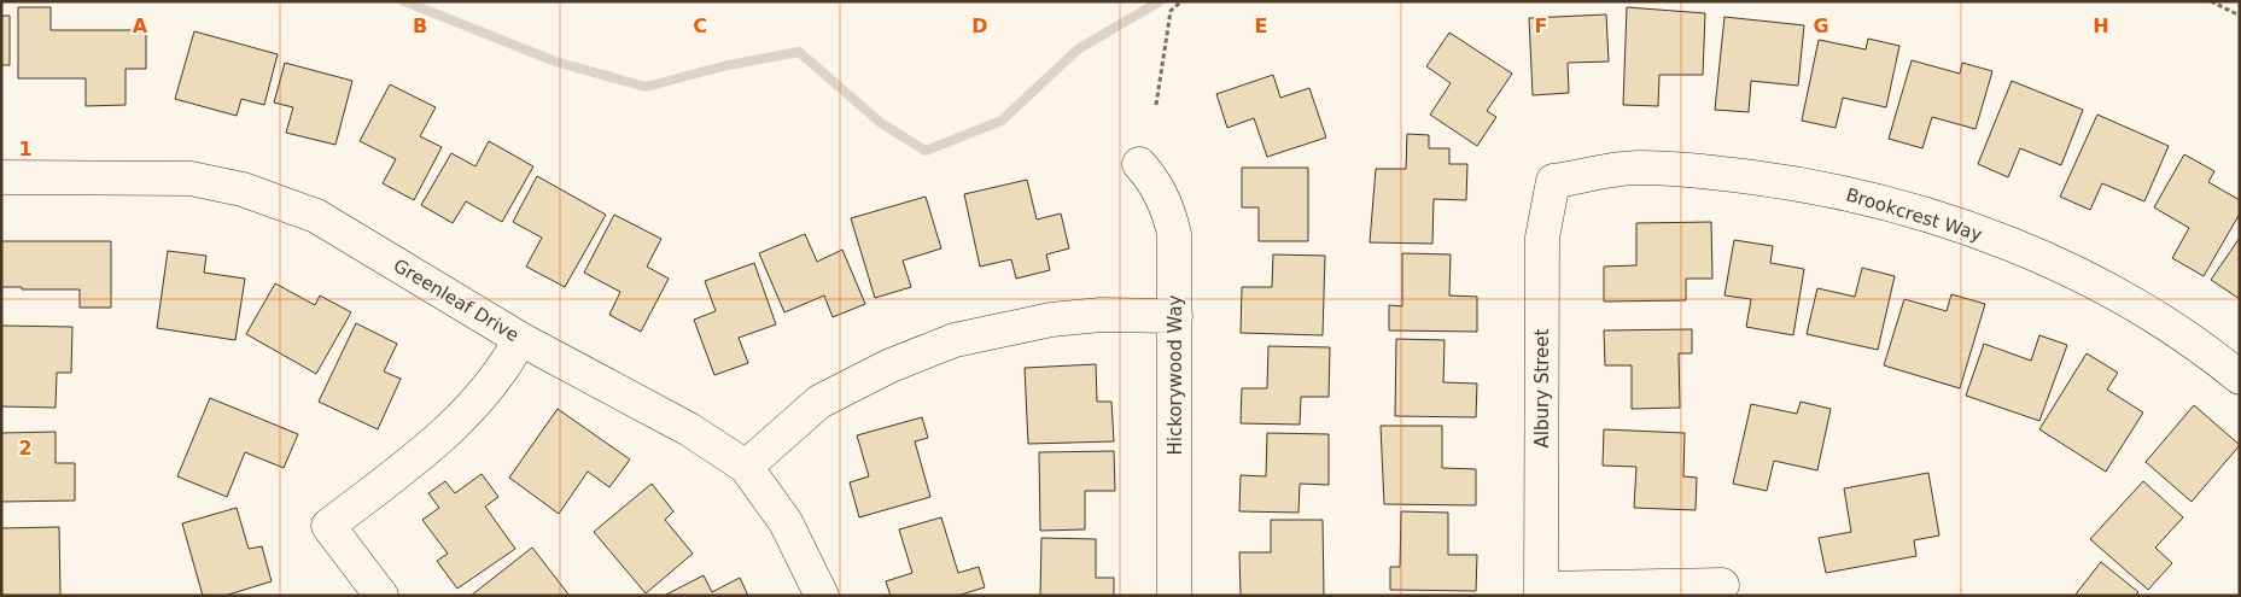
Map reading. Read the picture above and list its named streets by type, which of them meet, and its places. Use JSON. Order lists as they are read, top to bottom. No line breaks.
{"streets":{"street":["Brookcrest Way","Greenleaf Drive","Hickorywood Way","Albury Street"]},"crossings":[["Brookcrest Way","Albury Street"]],"grid":{"columns":["A","B","C","D","E","F","G","H"],"rows":["1","2"]}}
